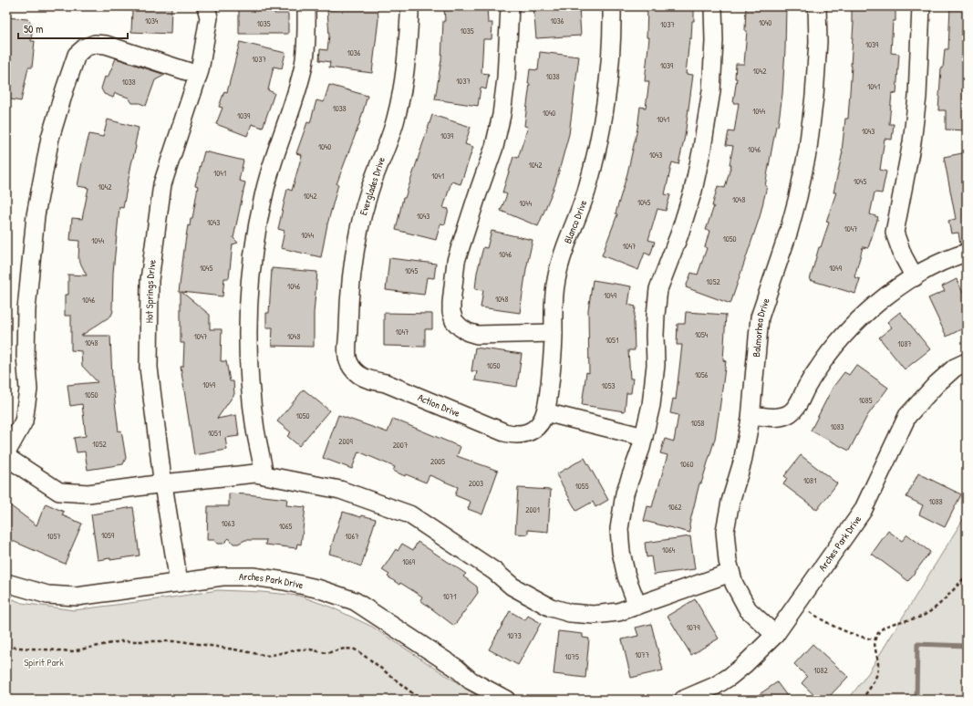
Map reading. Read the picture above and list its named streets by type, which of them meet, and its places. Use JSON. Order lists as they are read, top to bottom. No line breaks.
{"streets":{"street":["Everglades Drive","Blanco Drive","Hot Springs Drive","Balmorhea Drive","Action Drive","Arches Park Drive"]},"crossings":[["Everglades Drive","Action Drive"],["Blanco Drive","Action Drive"],["Hot Springs Drive","Arches Park Drive"],["Balmorhea Drive","Arches Park Drive"]],"parks":["Spirit Park"],"house_numbers":["1034","1036","1040","1035","1037","1035","1039","1036","1037","1039","1042","1038","1037","1038","1041","1038","1044","1040","1039","1041","1043","1039","1040","1046","1043","1042","1041","1041","1045","1042","1042","1048","1045","1044","1043","1043","1047","1044","1050","1044","1047","1046","1045","1049","1045","1052","1046","1049","1048","1046","1047","1054","1047","1048","1051","1048","1087","1050","1056","1049","1053","1050","1085","1050","1058","1083","1051","2009","1052","2007","2005","1060","1081","2003","1055","1088","1062","2001","1063","1065","1059","1057","1067","1064","1069","1071","1079","1073","1077","1075","1082"],"scale_bar":"50 m"}
